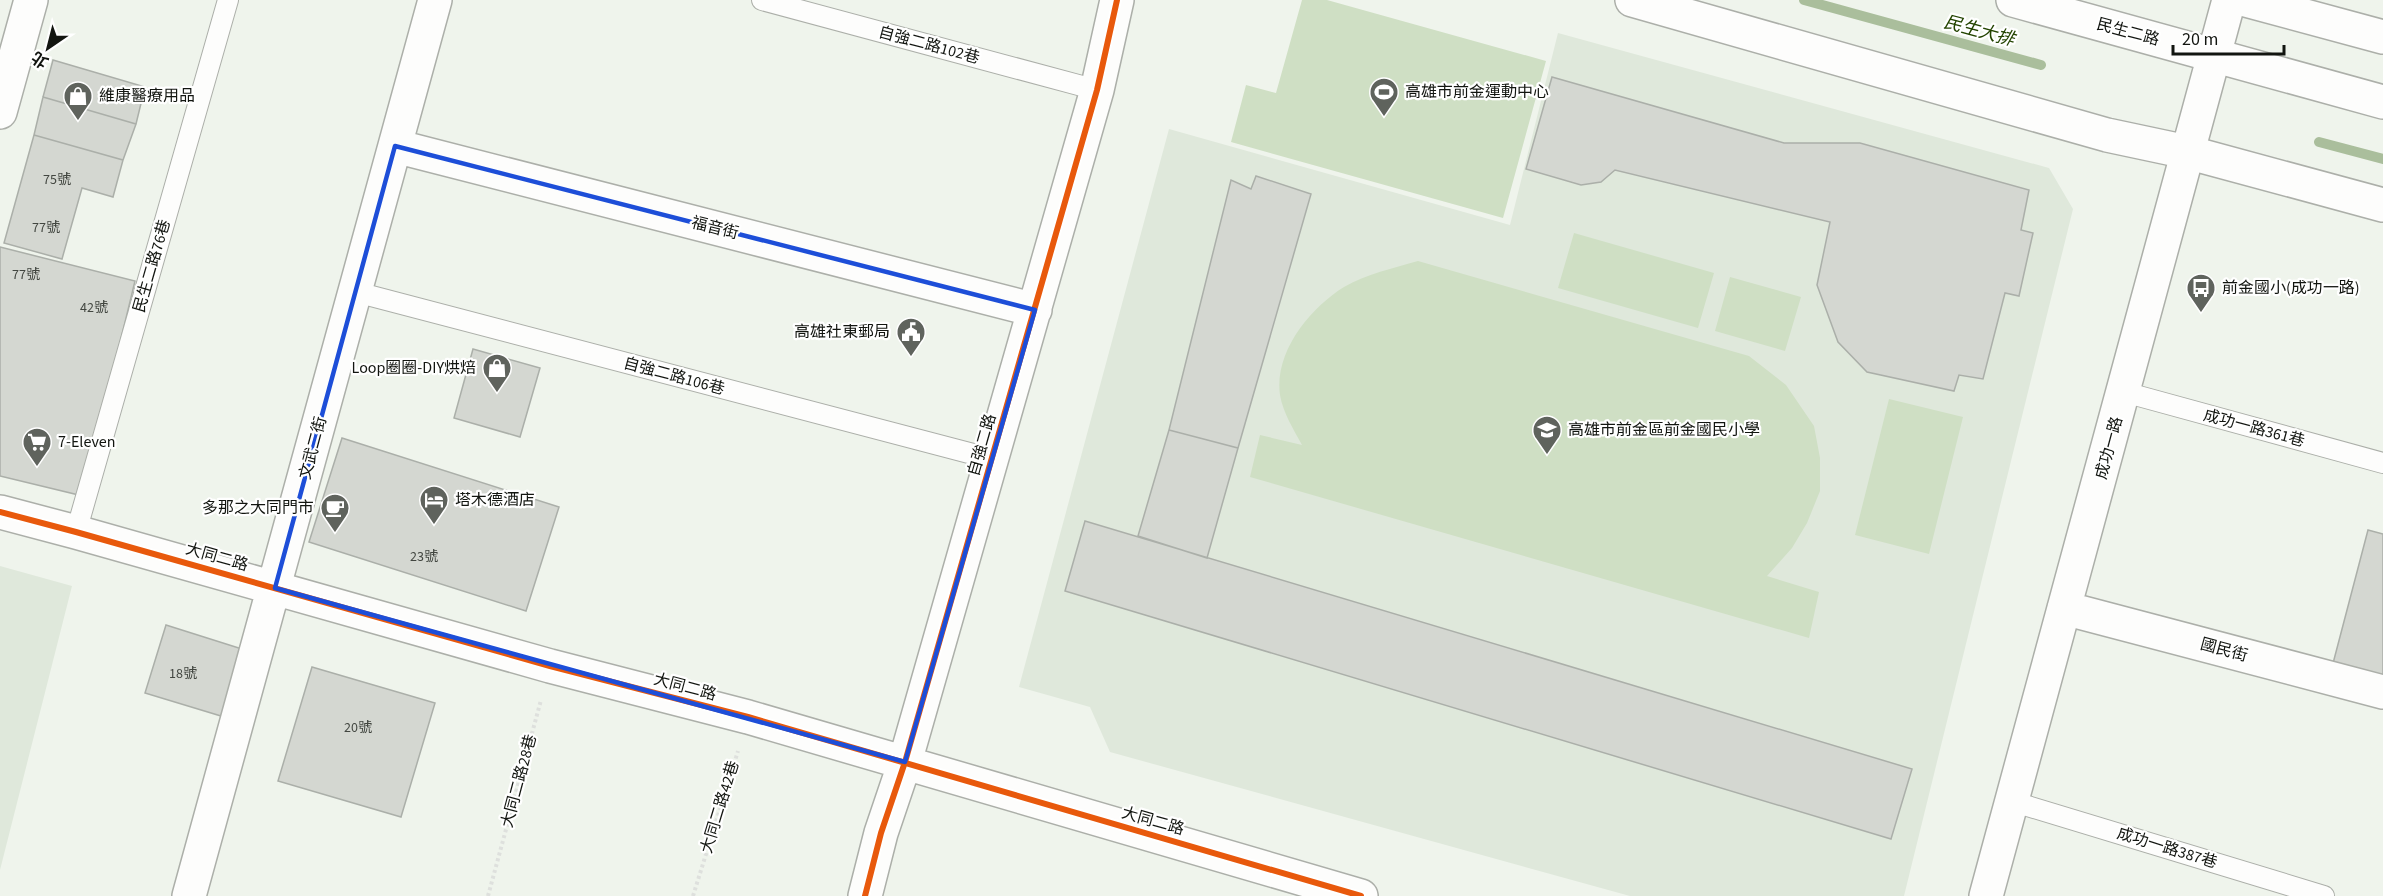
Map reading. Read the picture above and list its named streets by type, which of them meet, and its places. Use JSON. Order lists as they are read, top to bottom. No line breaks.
{"streets":{"street":["民生二路","福音街","自強二路","文武二街","成功一路","大同二路","國民街"],"lane":["自強二路102巷","民生二路76巷","自強二路106巷","成功一路361巷","成功一路387巷"],"path":["大同二路28巷","大同二路42巷"]},"crossings":[["民生二路","成功一路"],["自強二路102巷","自強二路"],["福音街","自強二路"],["福音街","文武二街"],["民生二路76巷","大同二路"],["自強二路106巷","自強二路"],["自強二路106巷","文武二街"],["成功一路361巷","成功一路"],["自強二路","大同二路"],["文武二街","大同二路"],["成功一路","國民街"],["成功一路","成功一路387巷"],["大同二路","大同二路28巷"],["大同二路","大同二路42巷"]],"water":["民生大排"],"places":{"sports":["高雄市前金運動中心"],"shop":["維康醫療用品","Loop圈圈-DIY烘焙"],"bus stop":["前金國小(成功一路)"],"public building":["高雄社東郵局"],"school or university":["高雄市前金區前金國民小學"],"supermarket":["7-Eleven"],"hotel":["塔木德酒店"],"cafe":["多那之大同門市"]},"house_numbers":["75號","77號","77號","42號","23號","18號","20號"],"scale_bar":"20 m","north":"bottom left"}
